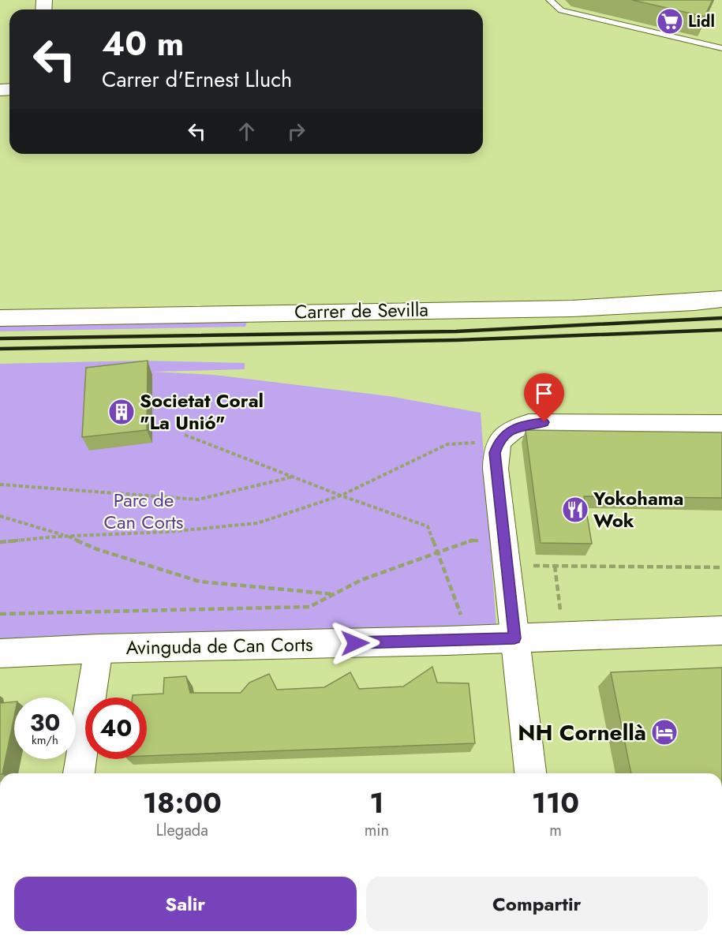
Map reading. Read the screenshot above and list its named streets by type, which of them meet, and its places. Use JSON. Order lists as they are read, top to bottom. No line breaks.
{"streets":{"street":["Carrer de Sevilla","Avinguda de Can Corts"]},"parks":["Parc de Can Corts"],"places":{"supermarket":["Lidl"],"building":["Societat Coral \"La Unió\""],"restaurant":["Yokohama Wok"],"hotel":["NH Cornellà"]},"page":{"turn":["40 m","Carrer d'Ernest Lluch"],"speed":"30 km/h","limit":"40","eta":["18:00","Llegada","1","min","110","m"],"buttons":["Salir","Compartir"]}}
